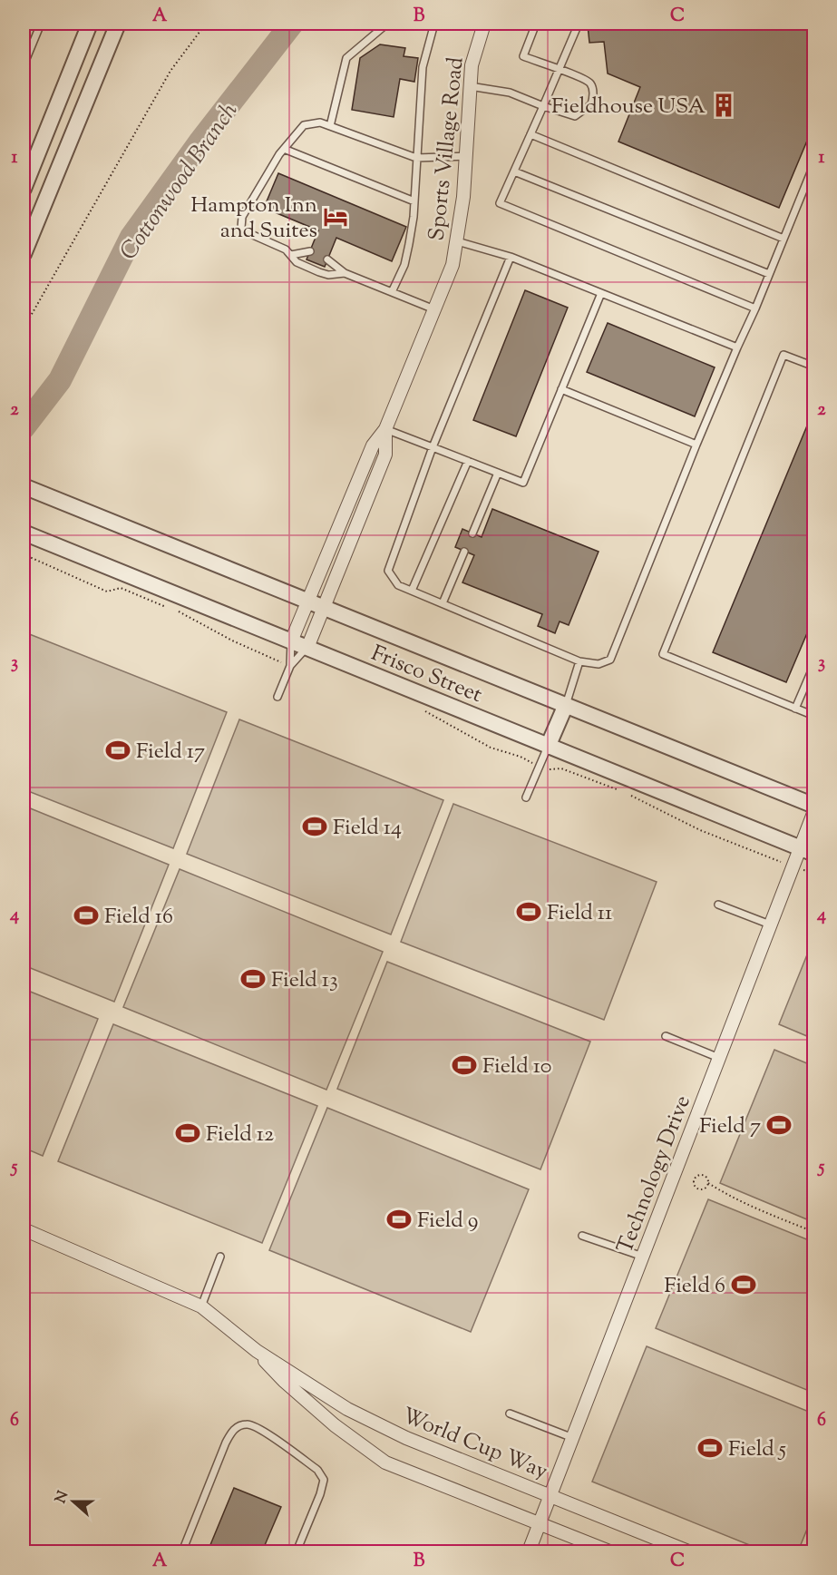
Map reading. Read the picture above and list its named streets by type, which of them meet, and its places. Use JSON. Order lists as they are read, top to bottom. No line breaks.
{"streets":{"street":["Sports Village Road","Frisco Street","Technology Drive","World Cup Way"]},"crossings":[["Sports Village Road","Frisco Street"],["Frisco Street","Technology Drive"],["Technology Drive","World Cup Way"]],"water":["Cottonwood Branch"],"places":{"building":["Fieldhouse USA"],"hotel":["Hampton Inn and Suites"],"sports":["Field 17","Field 14","Field 11","Field 16","Field 13","Field 10","Field 7","Field 12","Field 9","Field 6","Field 5"]},"north":"left","grid":{"columns":["A","B","C"],"rows":["1","2","3","4","5","6"]}}
